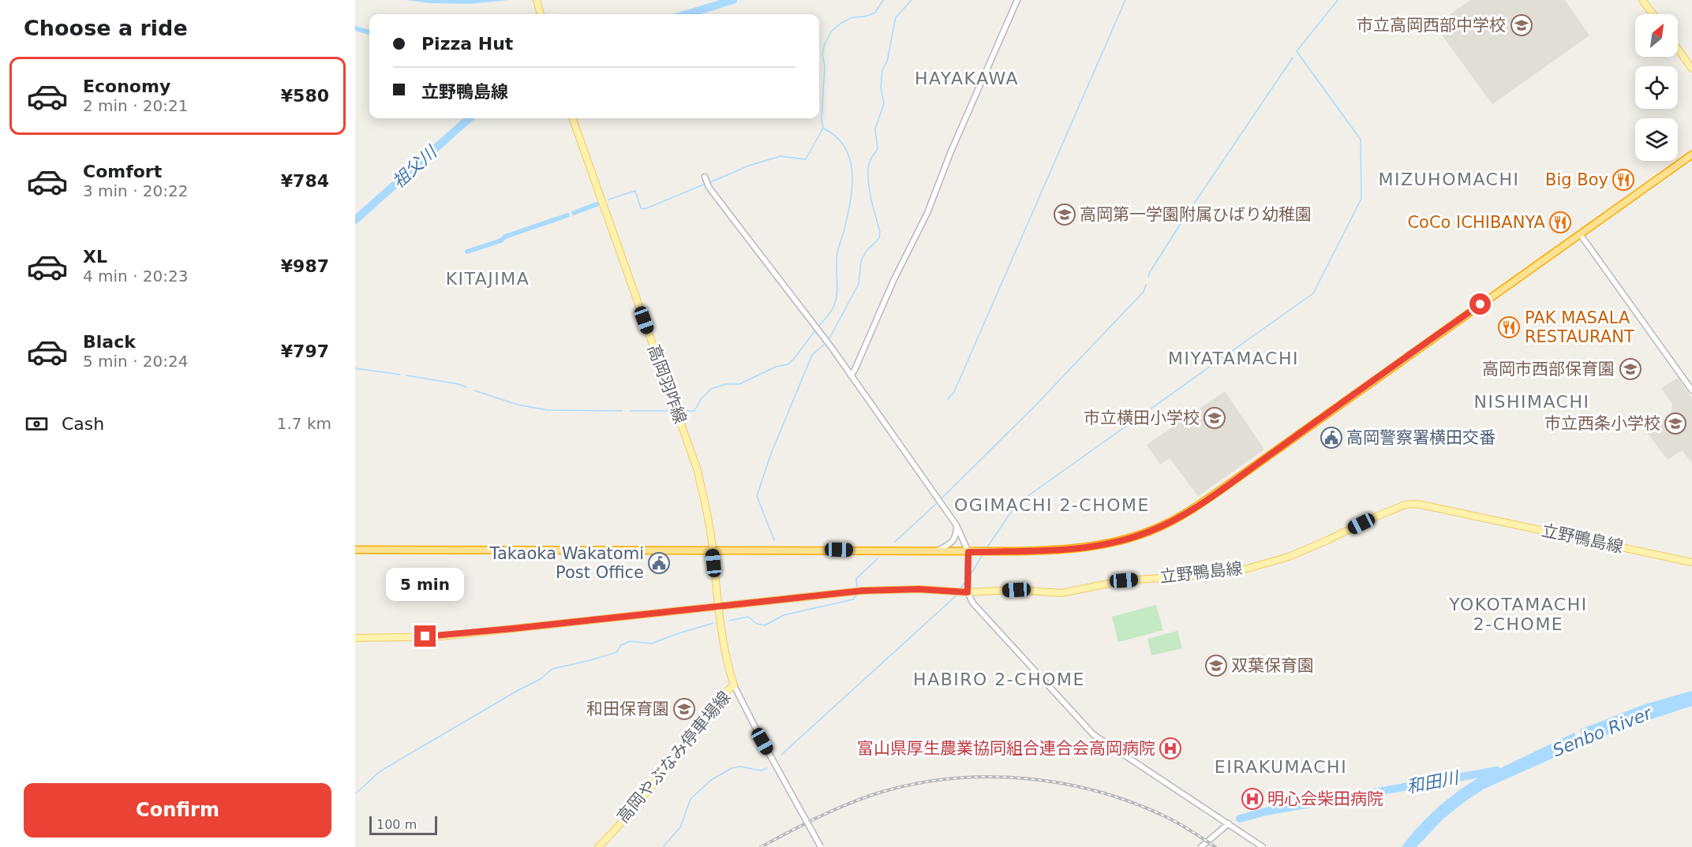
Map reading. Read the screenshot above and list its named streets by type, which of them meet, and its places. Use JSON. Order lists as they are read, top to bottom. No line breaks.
{"streets":{"main road":["高岡羽咋線","立野鴨島線","高岡やぶなみ停車場線"]},"crossings":[["高岡羽咋線","高岡やぶなみ停車場線"],["立野鴨島線","高岡やぶなみ停車場線"]],"districts":["HAYAKAWA","MIZUHOMACHI","KITAJIMA","MIYATAMACHI","NISHIMACHI","OGIMACHI 2-CHOME","YOKOTAMACHI 2-CHOME","HABIRO 2-CHOME","EIRAKUMACHI"],"water":["祖父川","Senbo River","和田川"],"places":{"school or university":["市立高岡西部中学校","高岡第一学園附属ひばり幼稚園","高岡市西部保育園","市立横田小学校","市立西条小学校","双葉保育園","和田保育園"],"restaurant":["Big Boy","CoCo ICHIBANYA","PAK MASALA RESTAURANT"],"public building":["高岡警察署横田交番","Takaoka Wakatomi Post Office"],"hospital":["富山県厚生農業協同組合連合会高岡病院","明心会柴田病院"]},"scale_bar":"100 m","north":"top right","page":{"heading":"Choose a ride","banner":["Pizza Hut","立野鴨島線"],"list":[{"name":"Economy","note":"2 min · 20:21","value":"¥580"},{"name":"Comfort","note":"3 min · 20:22","value":"¥784"},{"name":"XL","note":"4 min · 20:23","value":"¥987"},{"name":"Black","note":"5 min · 20:24","value":"¥797"}],"pay":["Cash","1.7 km"],"bubble":"5 min","buttons":"Confirm","scale":"100 m"}}
